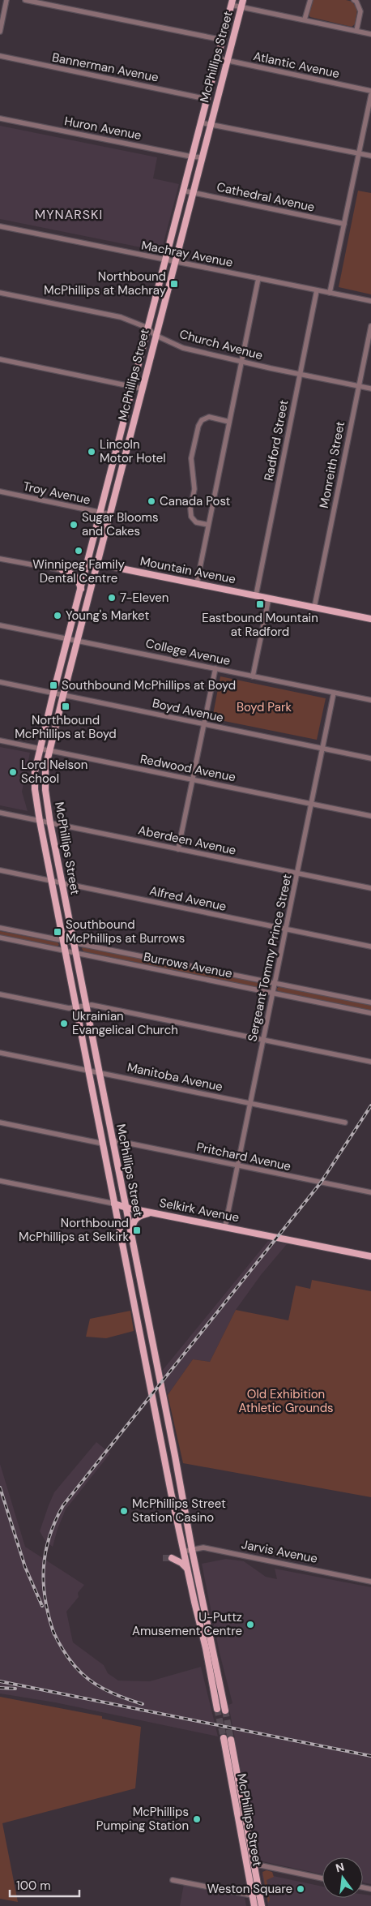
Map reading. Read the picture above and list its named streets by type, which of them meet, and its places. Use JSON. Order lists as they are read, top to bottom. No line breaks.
{"streets":{"main road":["McPhillips Street","Mountain Avenue","Selkirk Avenue"],"street":["Atlantic Avenue","Bannerman Avenue","Huron Avenue","Cathedral Avenue","Machray Avenue","Church Avenue","Radford Street","Monreith Street","Troy Avenue","College Avenue","Boyd Avenue","Redwood Avenue","Aberdeen Avenue","Alfred Avenue","Sergeant Tommy Prince Street","Burrows Avenue","Manitoba Avenue","Pritchard Avenue","Jarvis Avenue"]},"crossings":[["McPhillips Street","Atlantic Avenue"],["McPhillips Street","Bannerman Avenue"],["McPhillips Street","Huron Avenue"],["McPhillips Street","Cathedral Avenue"],["McPhillips Street","Machray Avenue"],["McPhillips Street","Church Avenue"],["McPhillips Street","Troy Avenue"],["McPhillips Street","Mountain Avenue"],["McPhillips Street","College Avenue"],["McPhillips Street","Boyd Avenue"],["McPhillips Street","Redwood Avenue"],["McPhillips Street","Aberdeen Avenue"],["McPhillips Street","Alfred Avenue"],["McPhillips Street","Burrows Avenue"],["McPhillips Street","Manitoba Avenue"],["McPhillips Street","Pritchard Avenue"],["McPhillips Street","Selkirk Avenue"],["McPhillips Street","Jarvis Avenue"],["Machray Avenue","Radford Street"],["Church Avenue","Radford Street"],["Church Avenue","Monreith Street"],["Radford Street","Mountain Avenue"],["Monreith Street","Mountain Avenue"],["College Avenue","Sergeant Tommy Prince Street"],["Boyd Avenue","Sergeant Tommy Prince Street"],["Redwood Avenue","Sergeant Tommy Prince Street"],["Aberdeen Avenue","Sergeant Tommy Prince Street"],["Alfred Avenue","Sergeant Tommy Prince Street"],["Sergeant Tommy Prince Street","Burrows Avenue"],["Sergeant Tommy Prince Street","Manitoba Avenue"],["Sergeant Tommy Prince Street","Pritchard Avenue"],["Sergeant Tommy Prince Street","Selkirk Avenue"]],"districts":["MYNARSKI"],"parks":["Boyd Park","Old Exhibition Athletic Grounds"],"places":{"transit":["Northbound McPhillips at Machray","Eastbound Mountain at Radford","Southbound McPhillips at Boyd","Northbound McPhillips at Boyd","Southbound McPhillips at Burrows","Northbound McPhillips at Selkirk"],"other":["Lincoln Motor Hotel","Canada Post","Sugar Blooms and Cakes","Winnipeg Family Dental Centre","7-Eleven","Young's Market","Lord Nelson School","Ukrainian Evangelical Church","McPhillips Street Station Casino","U-Puttz Amusement Centre","McPhillips Pumping Station","Weston Square"]},"scale_bar":"100 m","north":"top"}
